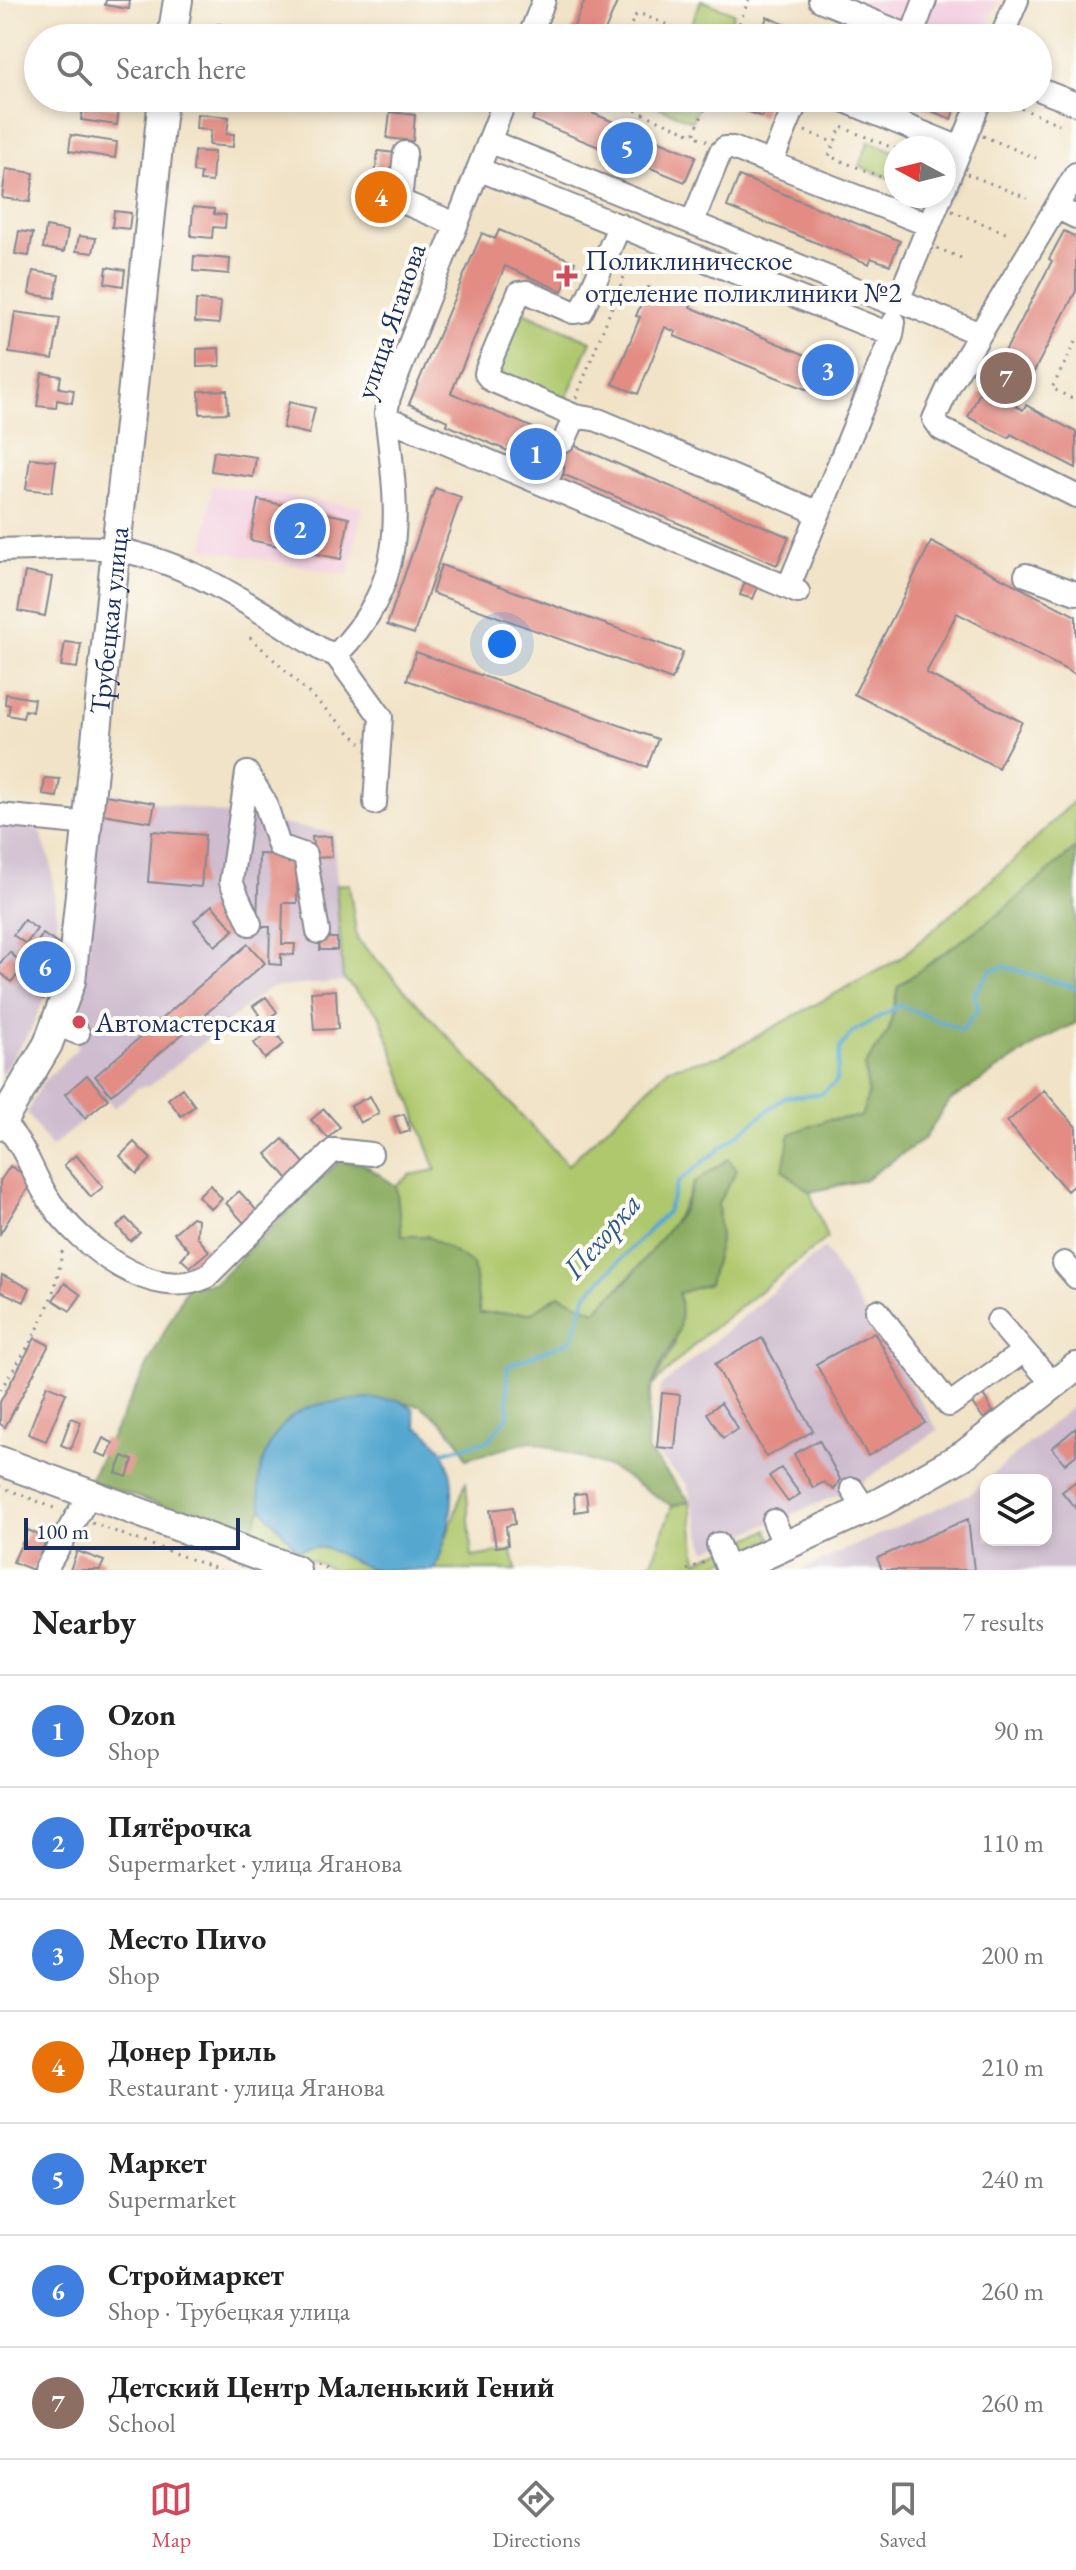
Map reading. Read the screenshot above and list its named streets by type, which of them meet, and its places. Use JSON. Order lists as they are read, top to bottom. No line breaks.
{"streets":{"main road":["Трубецкая улица"],"street":["улица Яганова"]},"water":["Пехорка"],"places":{"health":["Поликлиническое отделение поликлиники №2"],"other":["Автомастерская"]},"scale_bar":"100 m","north":"left","page":{"search":"Search here","pins":["5","4","3","7","1","2","6"],"scale":"100 m","heading":["Nearby","7 results"],"list":[{"mark":"1","name":"Ozon","note":"Shop","value":"90 m"},{"mark":"2","name":"Пятёрочка","note":"Supermarket · улица Яганова","value":"110 m"},{"mark":"3","name":"Место Пиvо","note":"Shop","value":"200 m"},{"mark":"4","name":"Донер Гриль","note":"Restaurant · улица Яганова","value":"210 m"},{"mark":"5","name":"Маркет","note":"Supermarket","value":"240 m"},{"mark":"6","name":"Строймаркет","note":"Shop · Трубецкая улица","value":"260 m"},{"mark":"7","name":"Детский Центр Маленький Гений","note":"School","value":"260 m"}],"nav":["Map","Directions","Saved"]}}
